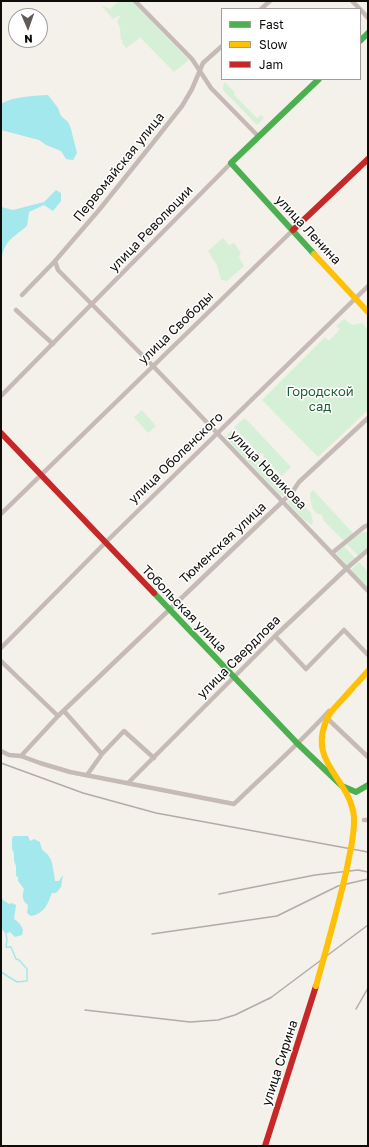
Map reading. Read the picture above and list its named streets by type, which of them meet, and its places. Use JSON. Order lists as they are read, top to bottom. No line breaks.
{"streets":{"street":["Первомайская улица","улица Революции","улица Ленина","улица Свободы","улица Оболенского","улица Новикова","Тюменская улица","Тобольская улица","улица Свердлова","улица Сирина"]},"crossings":[["Первомайская улица","улица Новикова"],["улица Революции","улица Ленина"],["улица Революции","улица Новикова"],["улица Ленина","улица Свободы"],["улица Ленина","улица Оболенского"],["улица Свободы","улица Новикова"],["улица Свободы","Тобольская улица"],["улица Оболенского","улица Новикова"],["улица Оболенского","Тобольская улица"],["улица Новикова","Тюменская улица"],["улица Новикова","улица Свердлова"],["Тюменская улица","Тобольская улица"],["Тобольская улица","улица Свердлова"]],"parks":["Городской сад"],"legend":["Fast","Slow","Jam"],"north":"bottom"}
